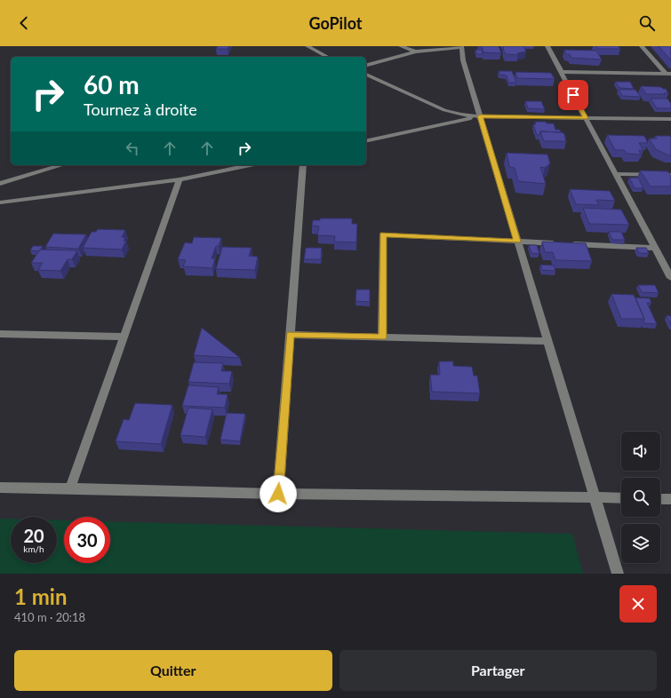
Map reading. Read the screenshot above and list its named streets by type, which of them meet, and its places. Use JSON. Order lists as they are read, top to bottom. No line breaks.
{"page":{"header":"GoPilot","turn":["60 m","Tournez à droite"],"speed":"20 km/h","limit":"30","heading":["1 min","410 m · 20:18"],"buttons":["Quitter","Partager"]}}
